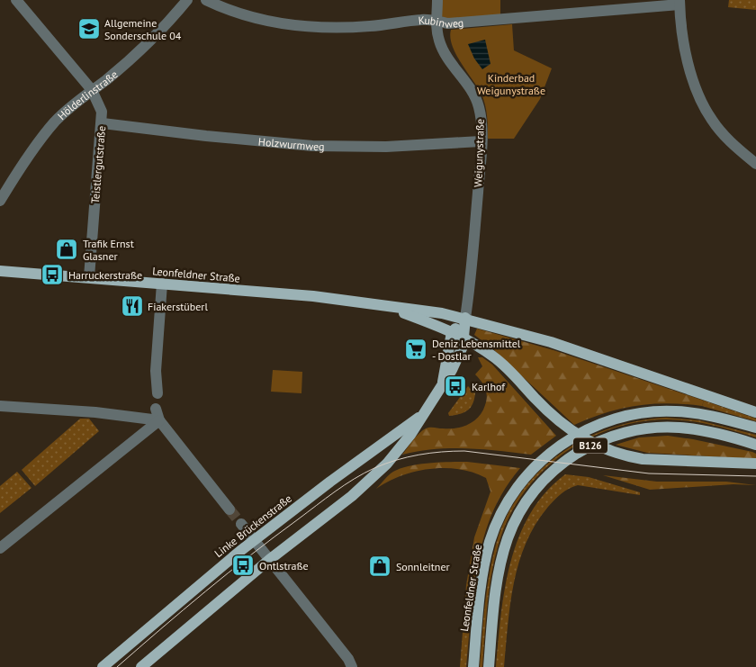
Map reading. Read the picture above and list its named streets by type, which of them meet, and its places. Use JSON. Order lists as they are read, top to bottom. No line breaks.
{"streets":{"main road":["Leonfeldner Straße","B126","Linke Brückenstraße"],"street":["Kubinweg","Hölderlinstraße","Holzwurmweg","Weigunystraße","Teistlergutstraße"]},"crossings":[["Kubinweg","Weigunystraße"],["Hölderlinstraße","Teistlergutstraße"],["Holzwurmweg","Weigunystraße"],["Holzwurmweg","Teistlergutstraße"],["Weigunystraße","Leonfeldner Straße"],["Weigunystraße","Linke Brückenstraße"],["Teistlergutstraße","Leonfeldner Straße"],["Leonfeldner Straße","Linke Brückenstraße"]],"parks":["Kinderbad Weigunystraße"],"places":{"school or university":["Allgemeine Sonderschule 04"],"shop":["Trafik Ernst Glasner","Sonnleitner"],"bus stop":["Harruckerstraße","Karlhof","Ontlstraße"],"restaurant":["Fiakerstüberl"],"supermarket":["Deniz Lebensmittel - Dostlar"]}}
